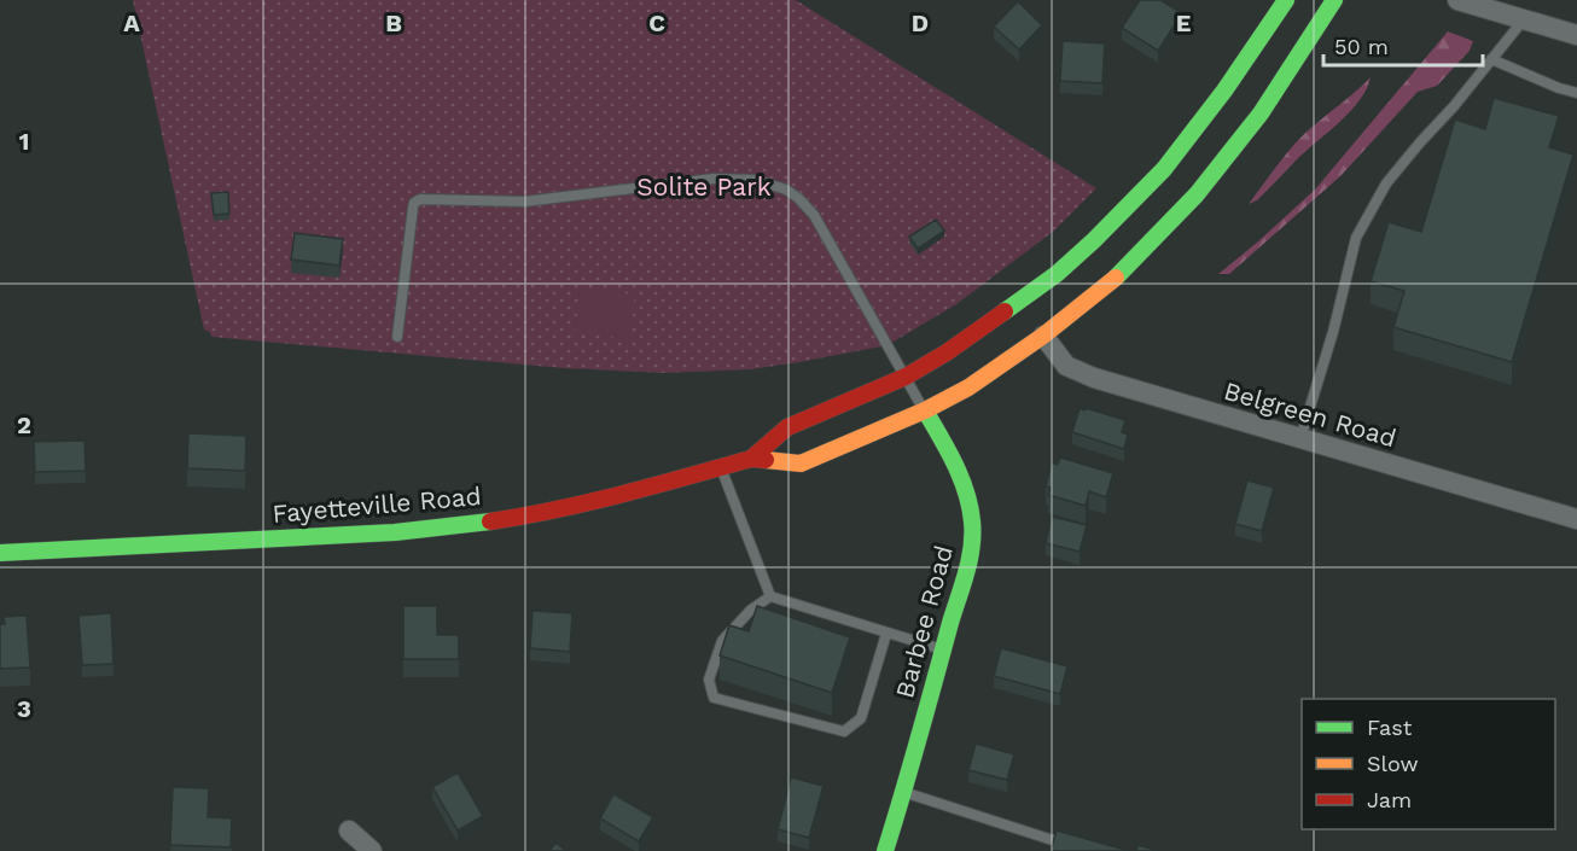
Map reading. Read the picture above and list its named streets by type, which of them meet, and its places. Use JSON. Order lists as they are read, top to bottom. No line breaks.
{"streets":{"main road":["Fayetteville Road","Barbee Road"],"street":["Belgreen Road"]},"crossings":[["Belgreen Road","Fayetteville Road"],["Fayetteville Road","Barbee Road"]],"parks":["Solite Park"],"legend":["Fast","Slow","Jam"],"scale_bar":"50 m","grid":{"columns":["A","B","C","D","E"],"rows":["1","2","3"]}}
